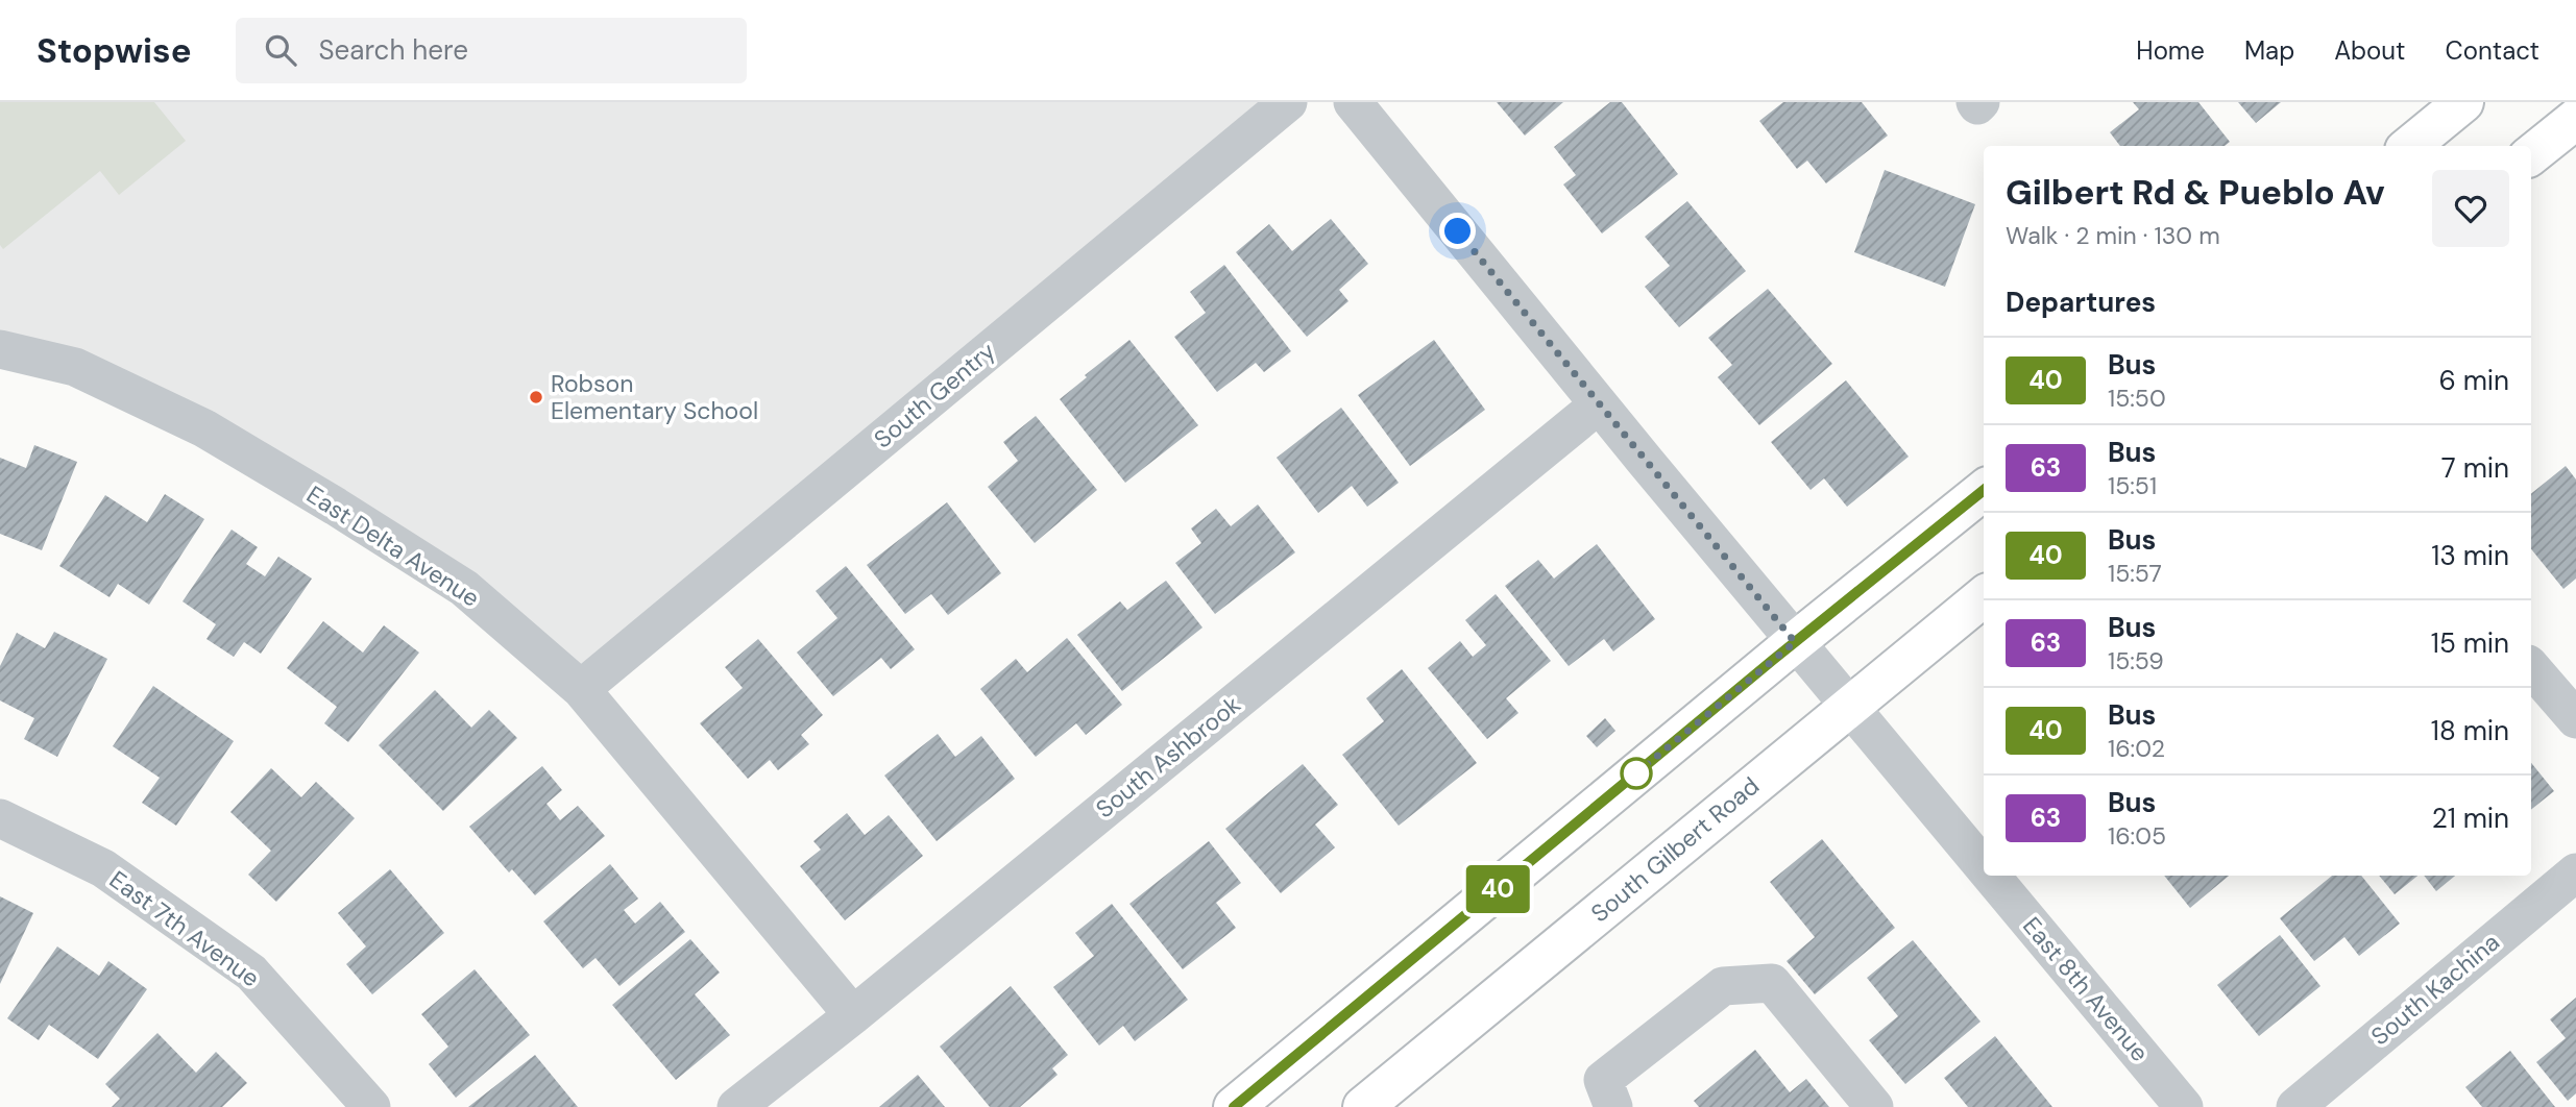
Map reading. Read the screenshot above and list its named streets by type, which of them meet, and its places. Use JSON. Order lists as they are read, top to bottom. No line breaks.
{"streets":{"main road":["South Gilbert Road"],"street":["South Gentry","East Delta Avenue","South Ashbrook","East 7th Avenue","East 8th Avenue","South Kachina"]},"crossings":[["South Gentry","East Delta Avenue"],["East Delta Avenue","South Ashbrook"],["South Ashbrook","East 8th Avenue"],["South Gilbert Road","East 8th Avenue"]],"places":["Robson Elementary School"],"lines":["bus line 40"],"page":{"header":"Stopwise","search":"Search here","nav":["Home","Map","About","Contact"],"on_map":"40","heading":[["Gilbert Rd & Pueblo Av","Walk · 2 min · 130 m"],"Departures"],"list":[{"mark":"40","name":"Bus","note":"15:50","value":"6 min"},{"mark":"63","name":"Bus","note":"15:51","value":"7 min"},{"mark":"40","name":"Bus","note":"15:57","value":"13 min"},{"mark":"63","name":"Bus","note":"15:59","value":"15 min"},{"mark":"40","name":"Bus","note":"16:02","value":"18 min"},{"mark":"63","name":"Bus","note":"16:05","value":"21 min"}]}}
